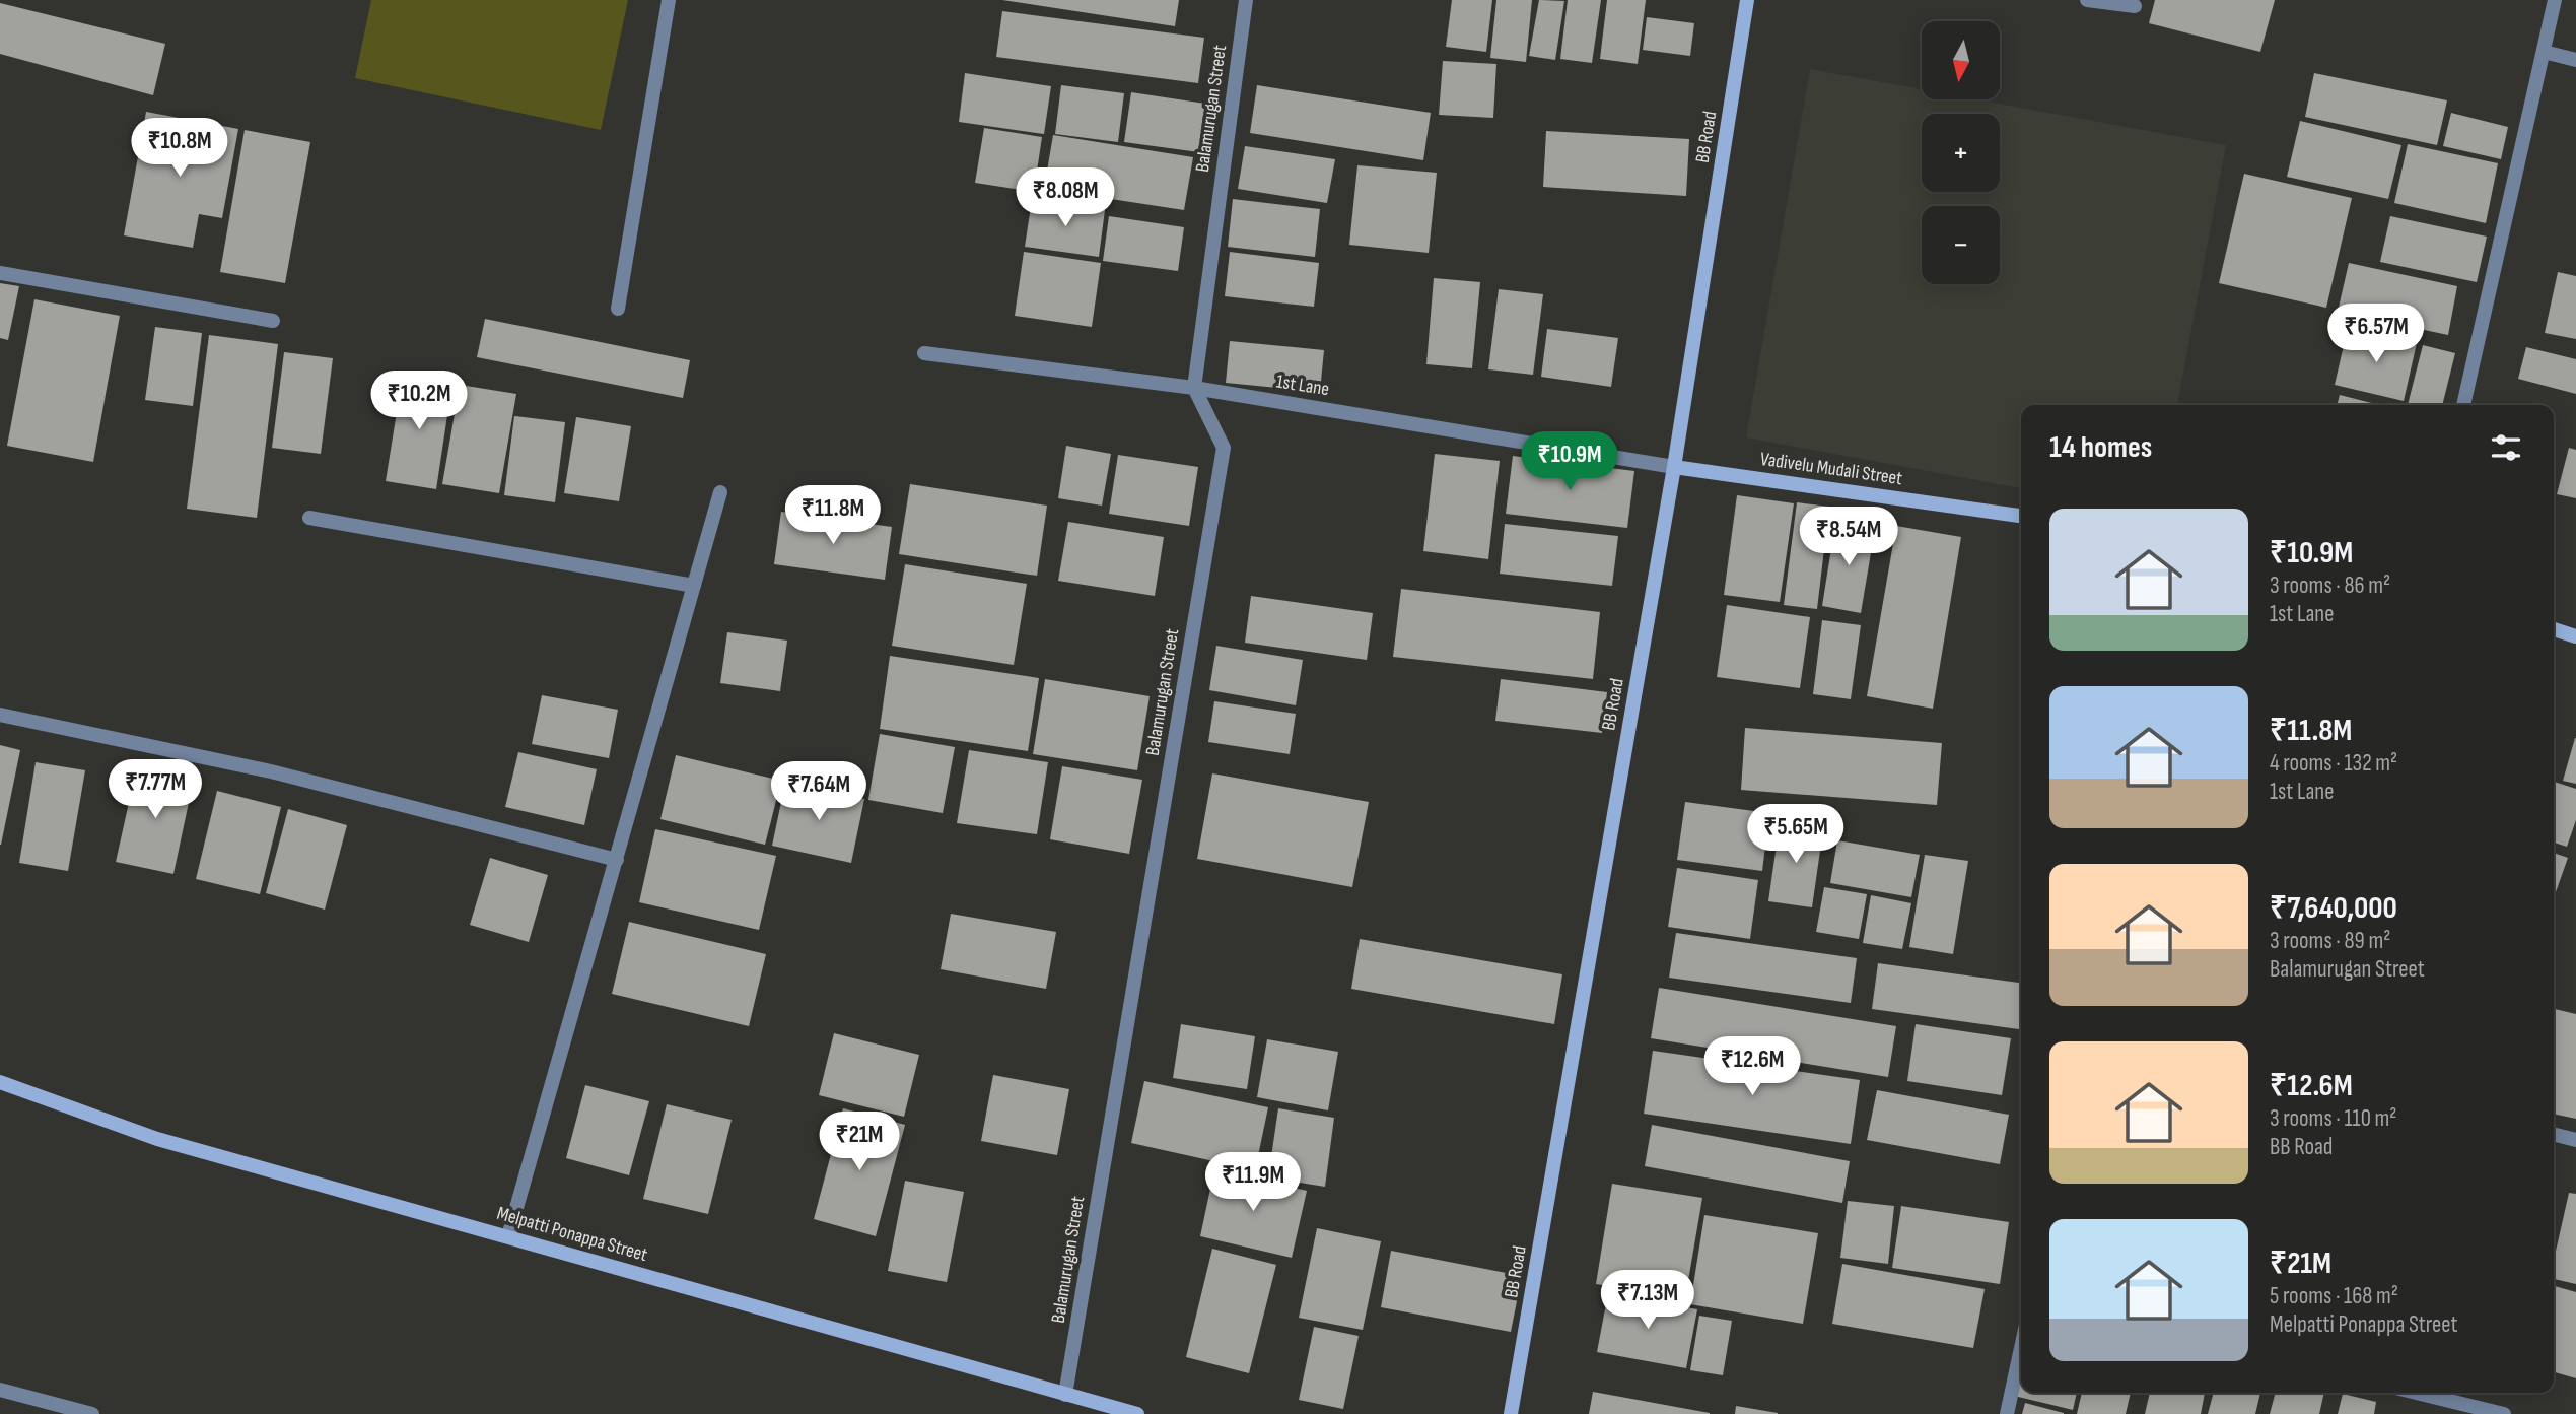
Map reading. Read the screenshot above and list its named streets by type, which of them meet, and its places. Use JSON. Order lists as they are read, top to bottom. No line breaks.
{"streets":{"street":["Balamurugan Street","BB Road","1st Lane","Vadivelu Mudali Street","Melpatti Ponappa Street"]},"crossings":[["Balamurugan Street","1st Lane"],["Balamurugan Street","Melpatti Ponappa Street"],["BB Road","1st Lane"],["BB Road","Vadivelu Mudali Street"],["1st Lane","Vadivelu Mudali Street"]],"north":"bottom","page":{"map_buttons":["+","−"],"price":["₹10.8M","₹8.08M","₹6.57M","₹10.2M","₹10.9M","₹11.8M","₹8.54M","₹7.77M","₹7.64M","₹5.65M","₹12.6M","₹21M","₹11.9M","₹7.13M"],"heading":"14 homes","list":[{"name":"₹10.9M","note":"3 rooms · 86 m² · 1st Lane"},{"name":"₹11.8M","note":"4 rooms · 132 m² · 1st Lane"},{"name":"₹7,640,000","note":"3 rooms · 89 m² · Balamurugan Street"},{"name":"₹12.6M","note":"3 rooms · 110 m² · BB Road"},{"name":"₹21M","note":"5 rooms · 168 m² · Melpatti Ponappa Street"}]}}
